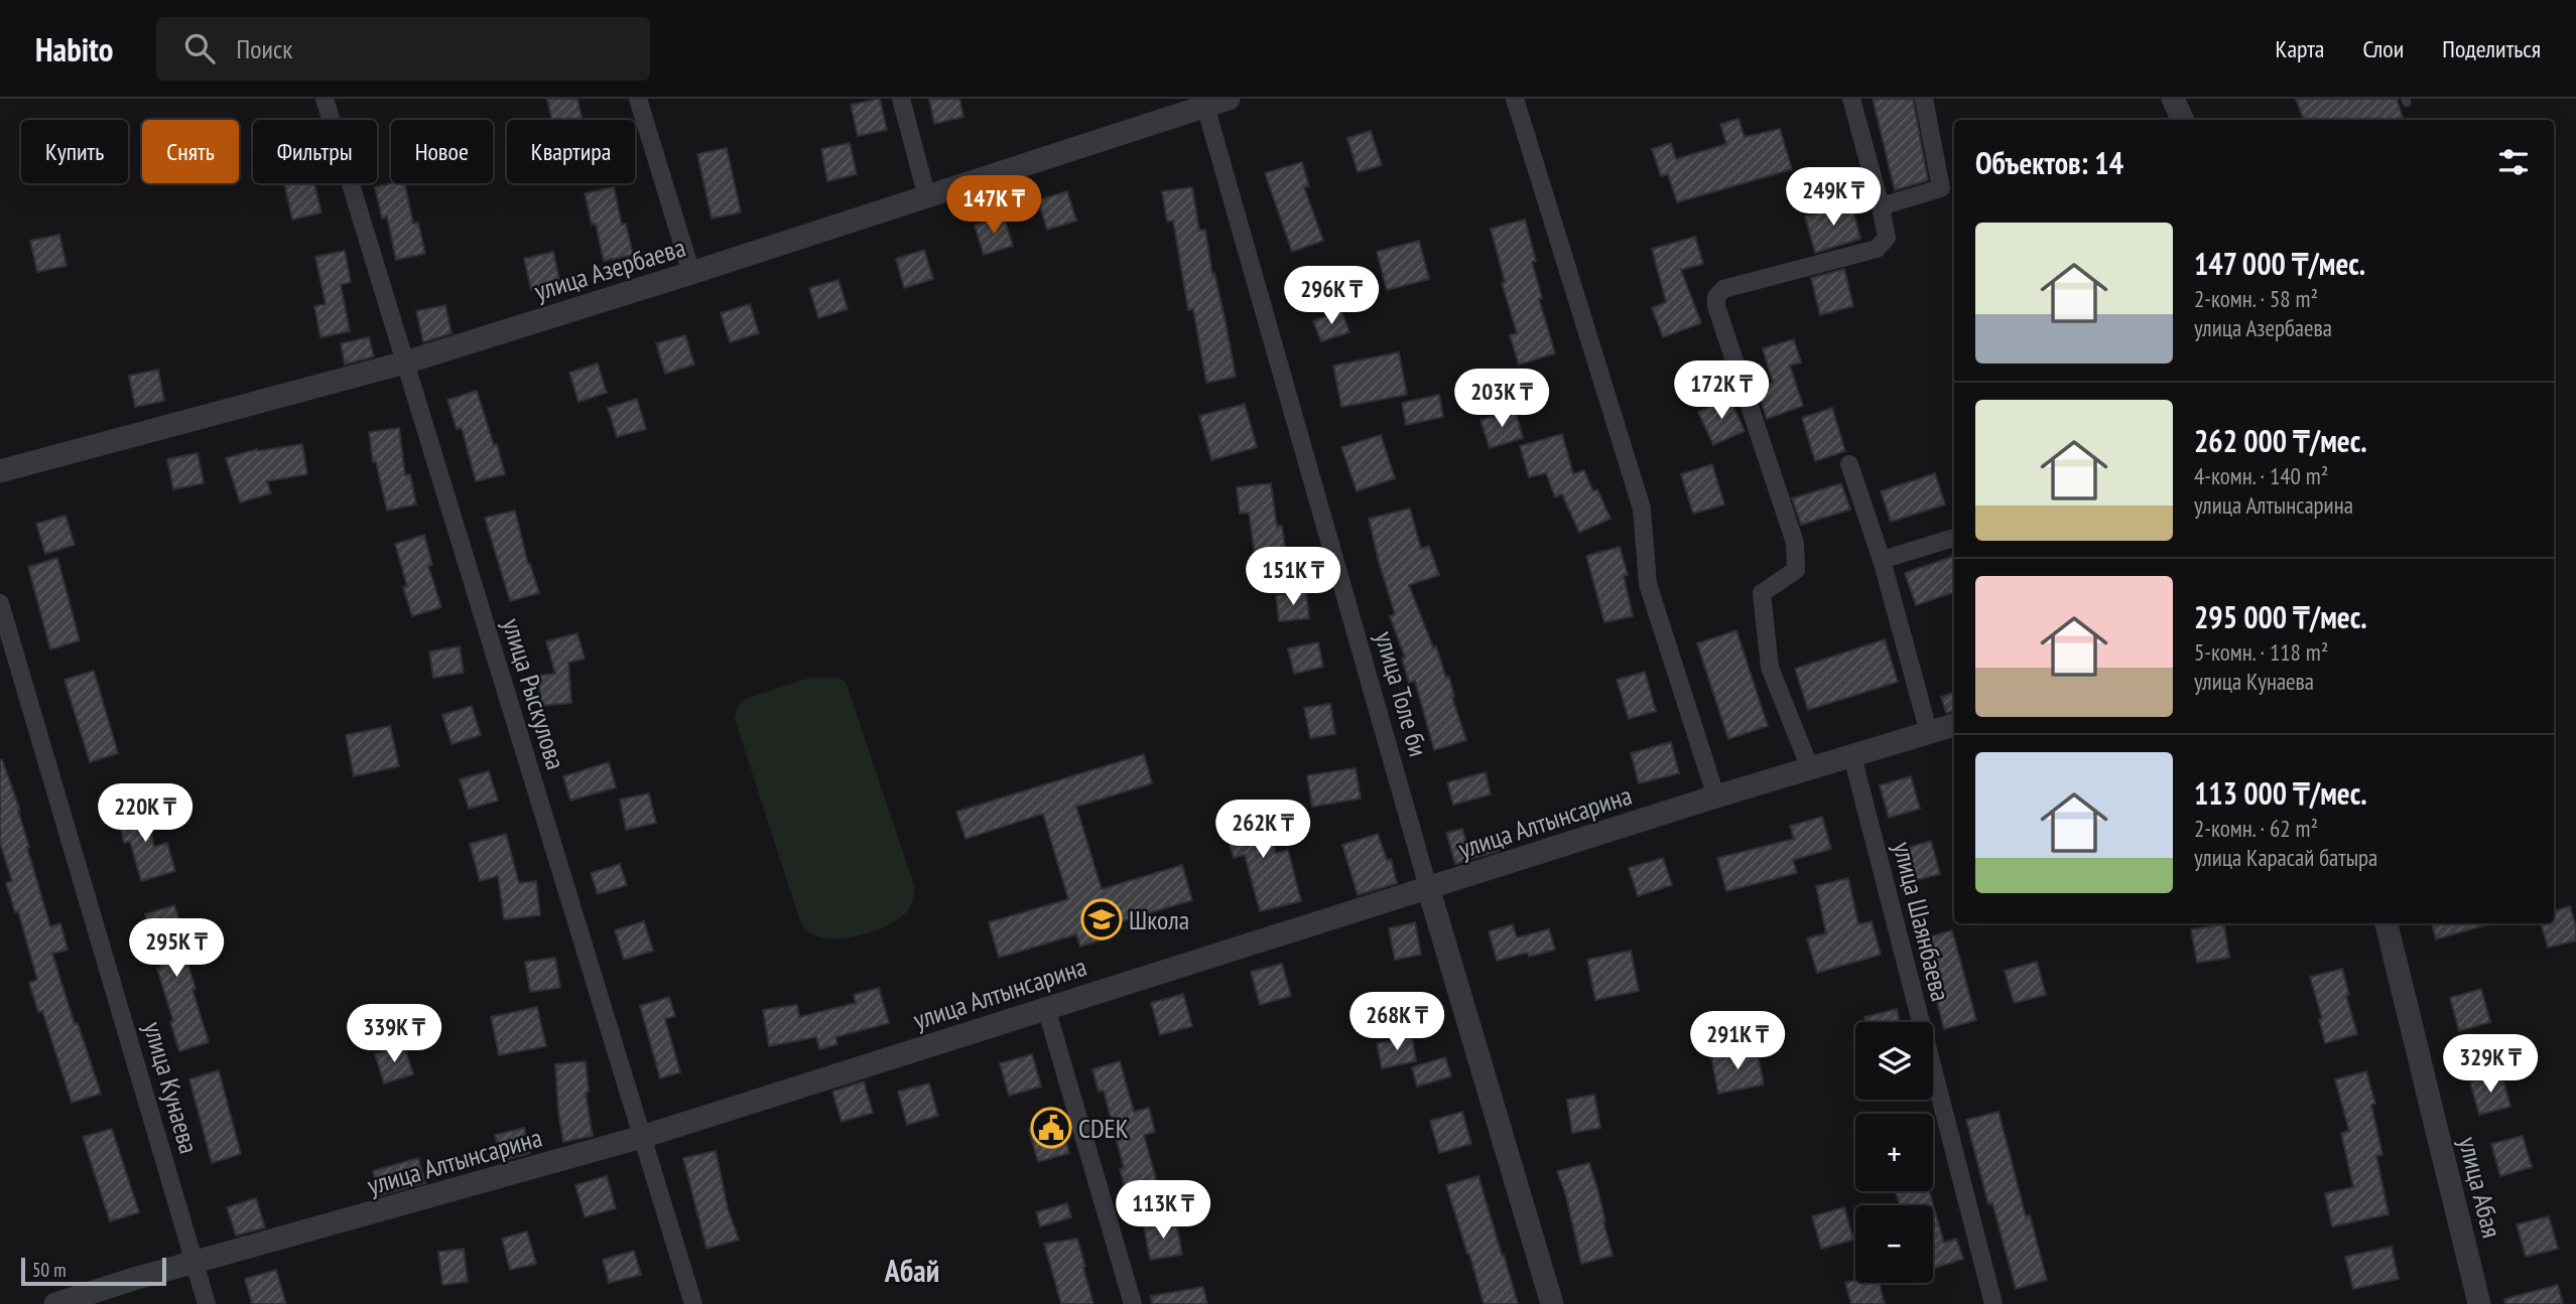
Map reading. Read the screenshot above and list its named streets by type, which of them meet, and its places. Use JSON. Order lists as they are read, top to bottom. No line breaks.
{"streets":{"street":["улица Азербаева","улица Рыскулова","улица Толе би","улица Алтынсарина","улица Шаянбаева","улица Кунаева","улица Абая"]},"crossings":[["улица Азербаева","улица Рыскулова"],["улица Азербаева","улица Толе би"],["улица Рыскулова","улица Алтынсарина"],["улица Толе би","улица Алтынсарина"],["улица Алтынсарина","улица Шаянбаева"],["улица Алтынсарина","улица Кунаева"]],"districts":["Абай"],"places":{"school or university":["Школа"],"public building":["CDEK"]},"scale_bar":"50 m","page":{"header":"Habito","search":"Поиск","nav":["Карта","Слои","Поделиться"],"chip":["Купить","Снять","Фильтры","Новое","Квартира"],"heading":"Объектов: 14","price":["249K ₸","147K ₸","296K ₸","172K ₸","203K ₸","151K ₸","220K ₸","262K ₸","295K ₸","268K ₸","339K ₸","291K ₸","329K ₸","113K ₸"],"list":[{"name":"147 000 ₸/мес.","note":"2-комн. · 58 m² · улица Азербаева"},{"name":"262 000 ₸/мес.","note":"4-комн. · 140 m² · улица Алтынсарина"},{"name":"295 000 ₸/мес.","note":"5-комн. · 118 m² · улица Кунаева"},{"name":"113 000 ₸/мес.","note":"2-комн. · 62 m² · улица Карасай батыра"}],"map_buttons":["+","−"],"scale":"50 m"}}
